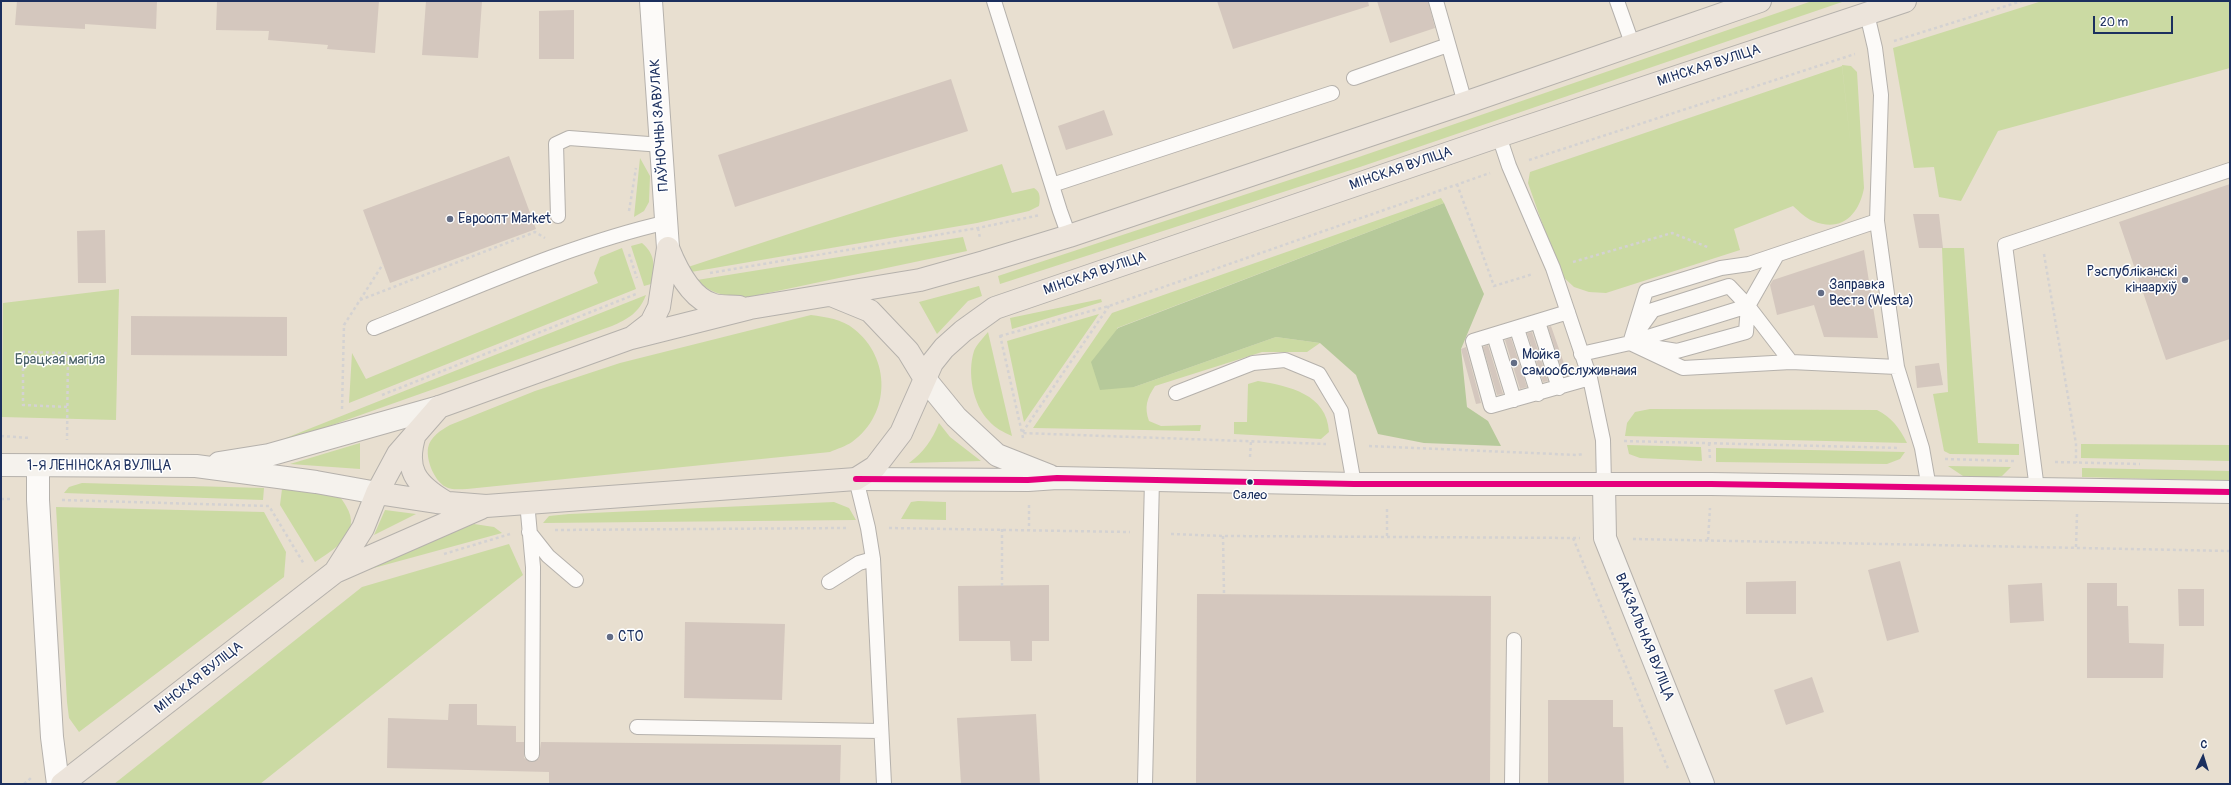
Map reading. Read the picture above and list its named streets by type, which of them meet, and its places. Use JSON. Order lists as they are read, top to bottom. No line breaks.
{"streets":{"main road":["МІНСКАЯ ВУЛІЦА","1-Я ЛЕНІНСКАЯ ВУЛІЦА","ВАКЗАЛЬНАЯ ВУЛІЦА"],"street":["ПАЎНОЧНЫ ЗАВУЛАК"]},"parks":["Брацкая магіла"],"places":["Евроопт Market","Рэспубліканскі кінаархіў","Заправка Веста (Westa)","Мойка самообслуживнаия","Салео","СТО"],"scale_bar":"20 m","north":"top"}
